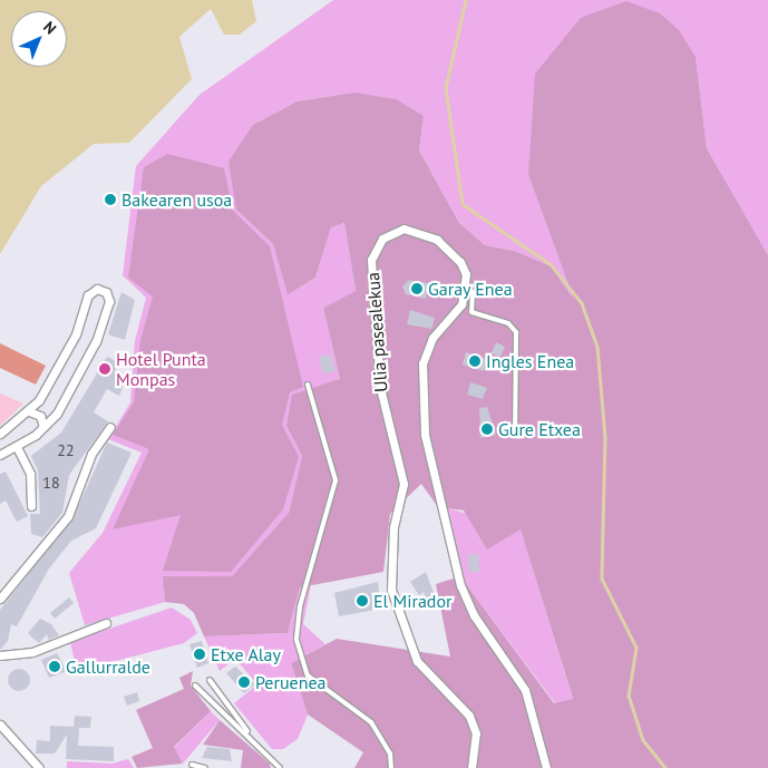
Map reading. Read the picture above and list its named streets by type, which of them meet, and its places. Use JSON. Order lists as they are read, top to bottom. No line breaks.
{"streets":{"street":["Ulia pasealekua"]},"places":["Bakearen usoa","Garay Enea","Ingles Enea","Hotel Punta Monpas","Gure Etxea","El Mirador","Etxe Alay","Gallurralde","Peruenea"],"house_numbers":["22","18"],"north":"top right"}
